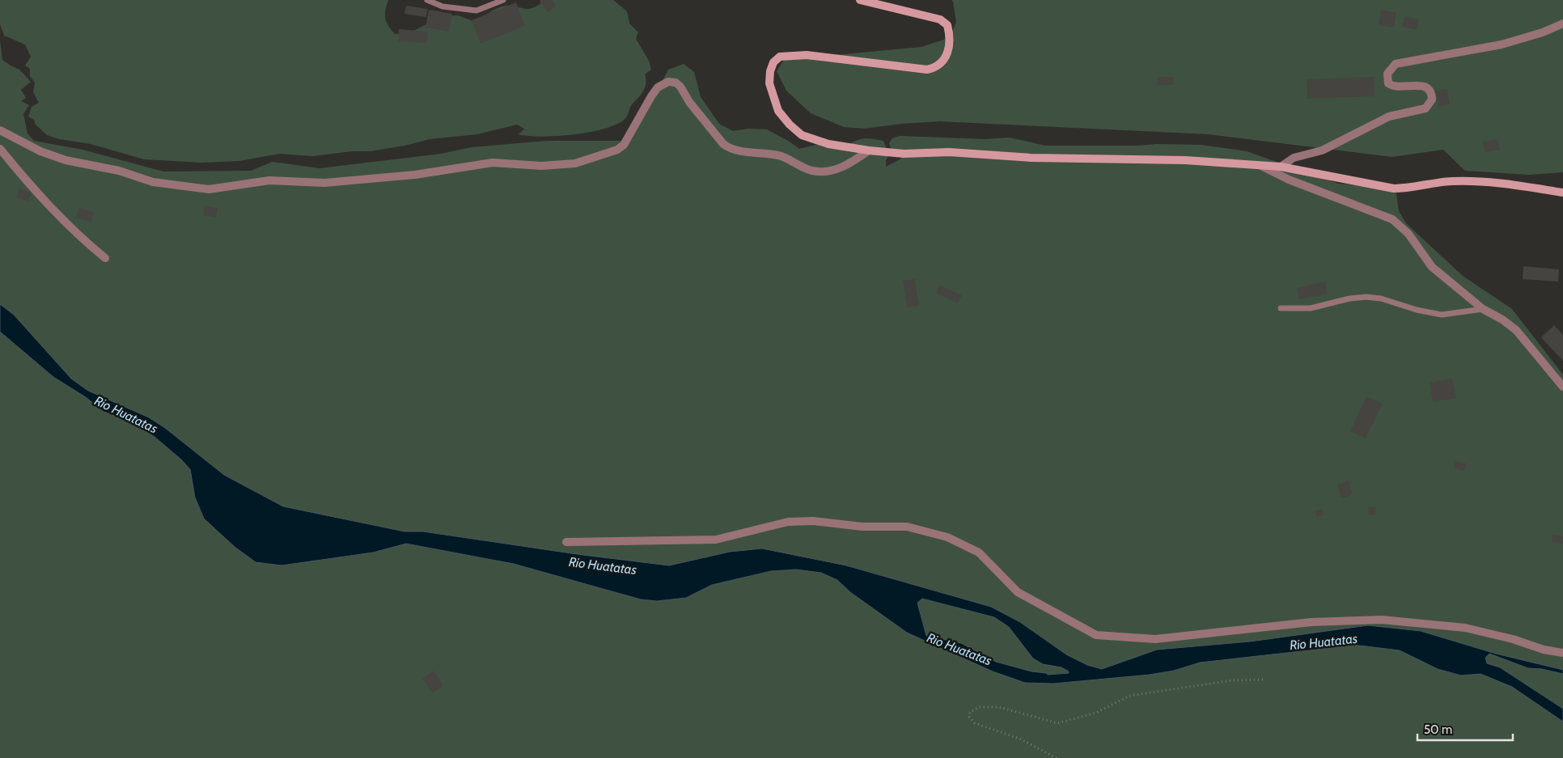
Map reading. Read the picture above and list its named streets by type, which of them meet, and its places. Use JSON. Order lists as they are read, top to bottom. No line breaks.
{"water":["Rio Huatatas"],"scale_bar":"50 m"}
